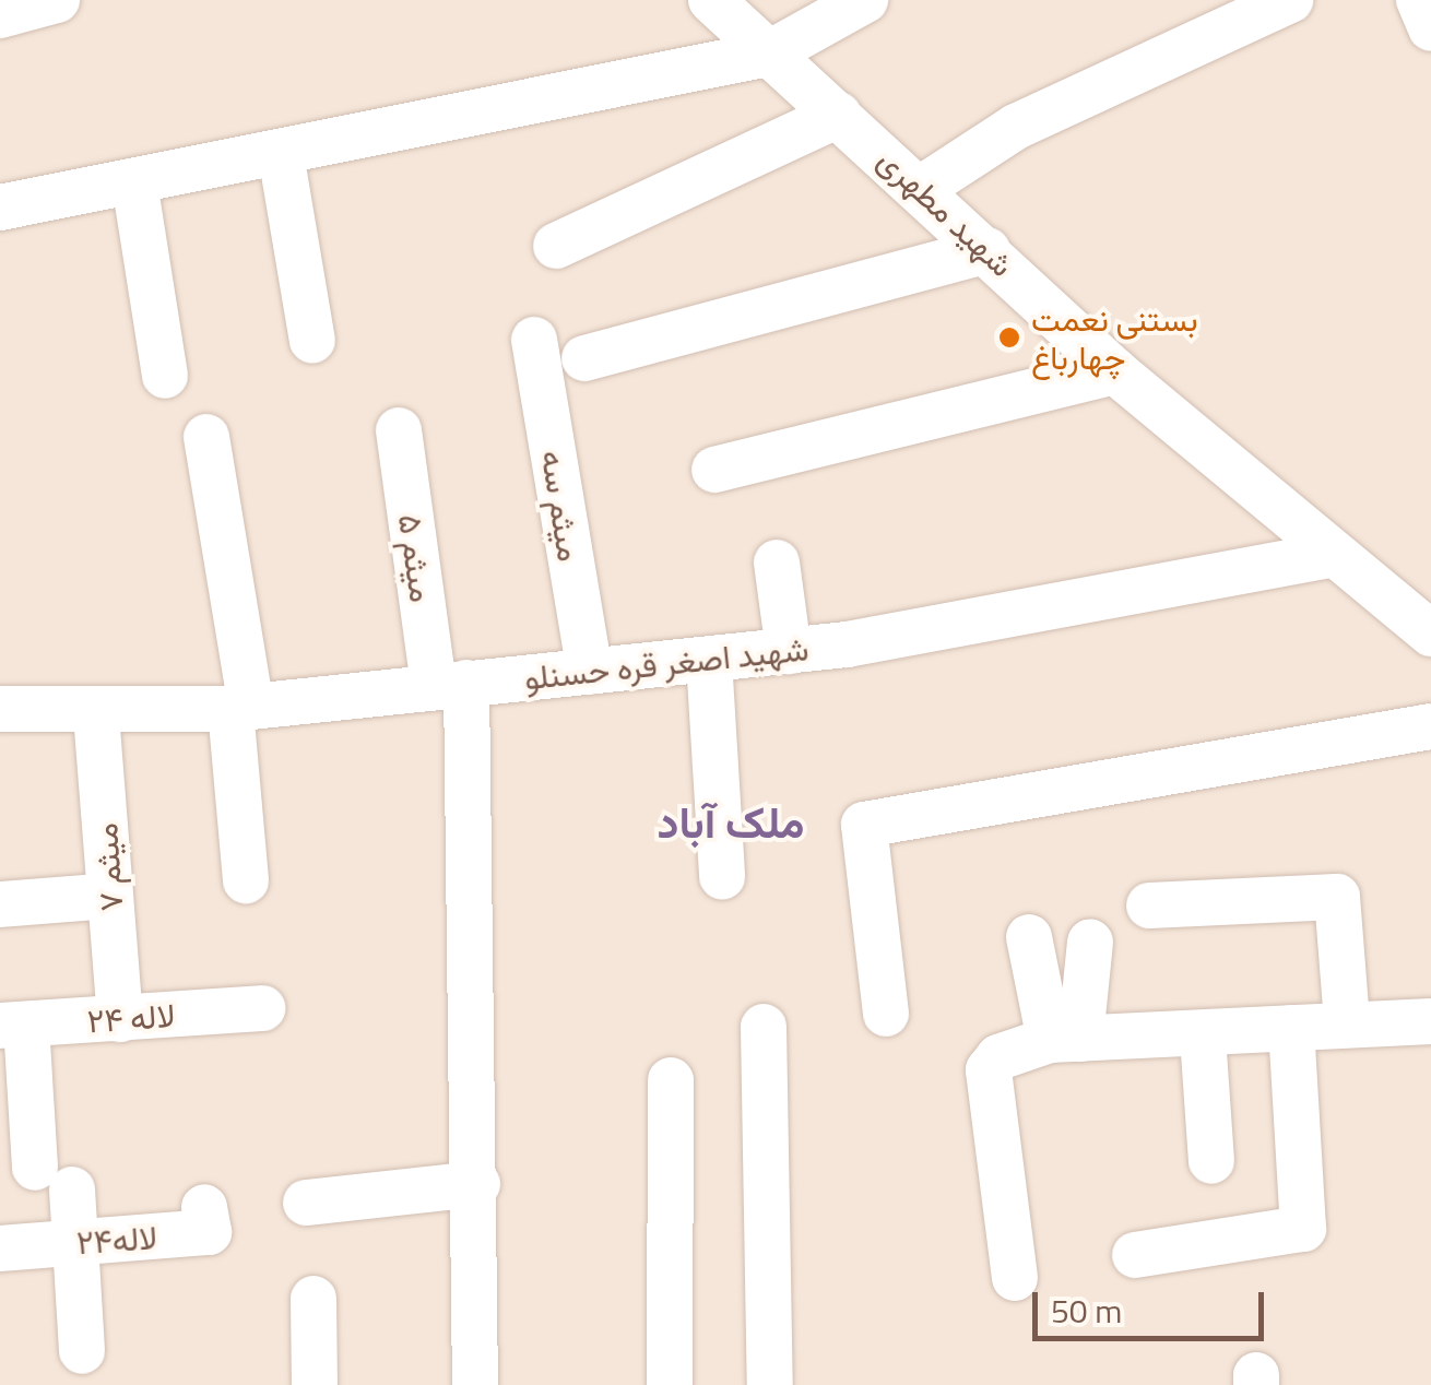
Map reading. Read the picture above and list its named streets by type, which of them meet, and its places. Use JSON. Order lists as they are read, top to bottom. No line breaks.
{"streets":{"street":["شهید مطهری","میثم سه","میثم ۵","شهید اصغر قره حسنلو","میثم ۷","لاله ۲۴","لاله۲۴"]},"crossings":[["شهید مطهری","شهید اصغر قره حسنلو"],["میثم سه","شهید اصغر قره حسنلو"],["میثم ۵","شهید اصغر قره حسنلو"],["شهید اصغر قره حسنلو","میثم ۷"],["میثم ۷","لاله ۲۴"]],"districts":["ملک آباد"],"places":["بستنی نعمت چهارباغ"],"scale_bar":"50 m"}
